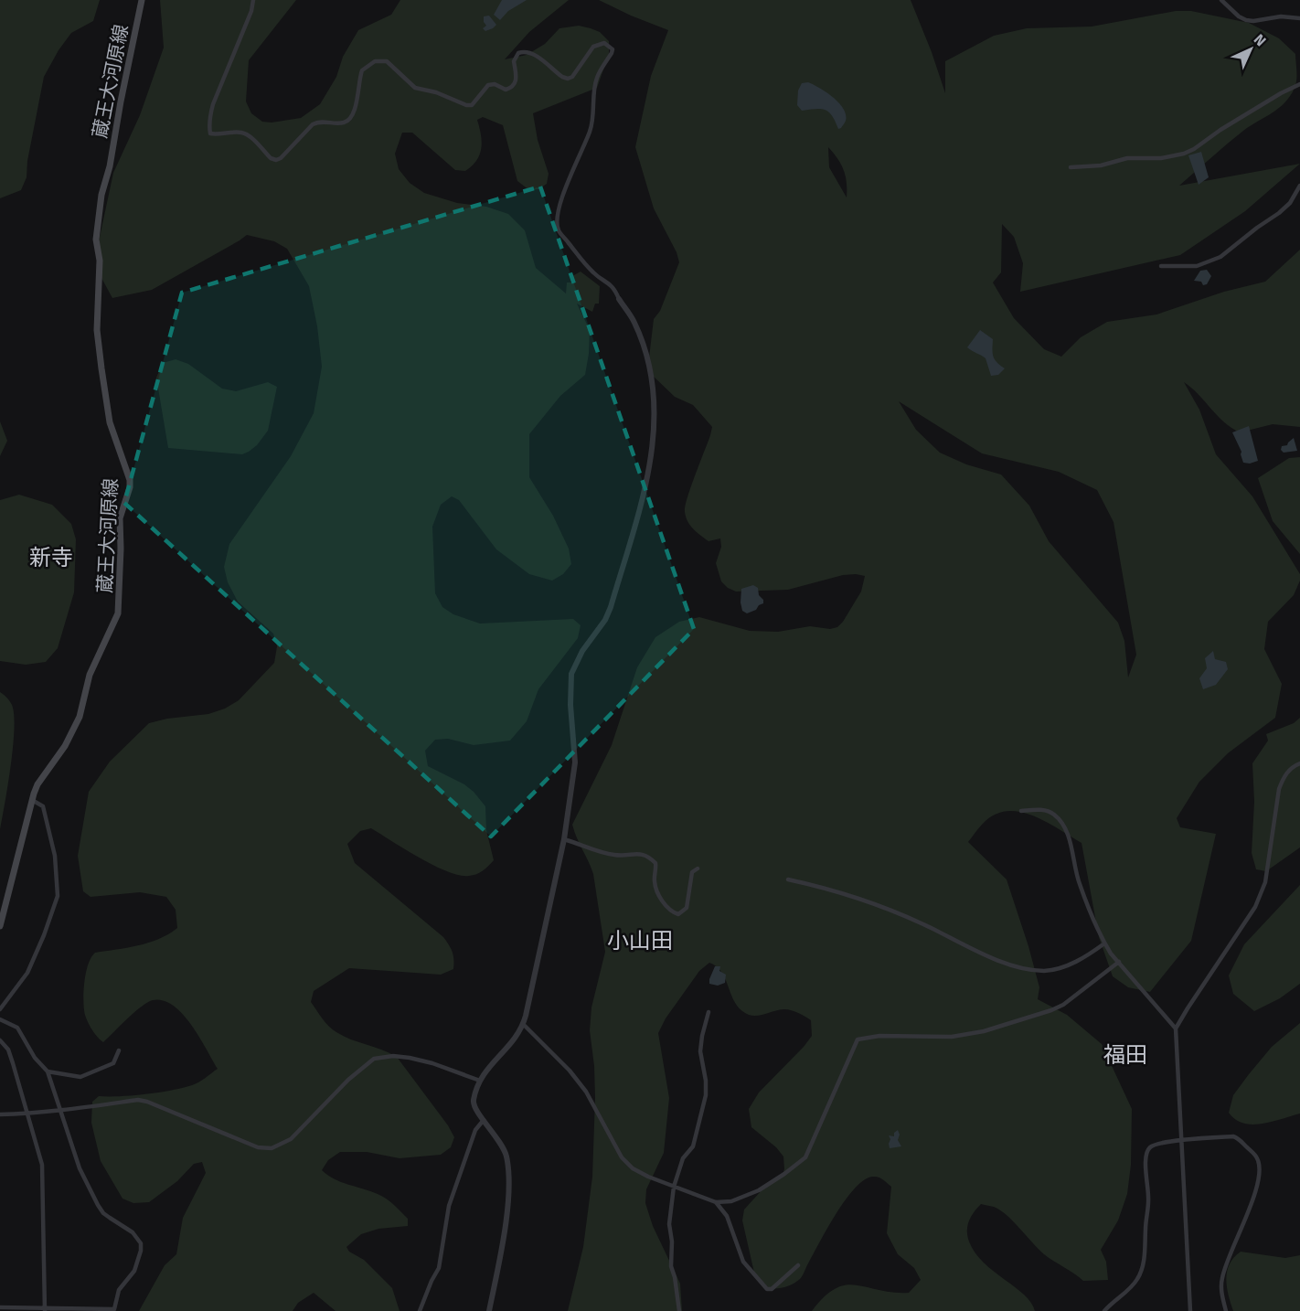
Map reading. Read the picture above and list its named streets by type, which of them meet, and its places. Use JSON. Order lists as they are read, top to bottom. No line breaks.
{"streets":{"main road":["蔵王大河原線"]},"districts":["新寺","小山田","福田"],"north":"top right"}
